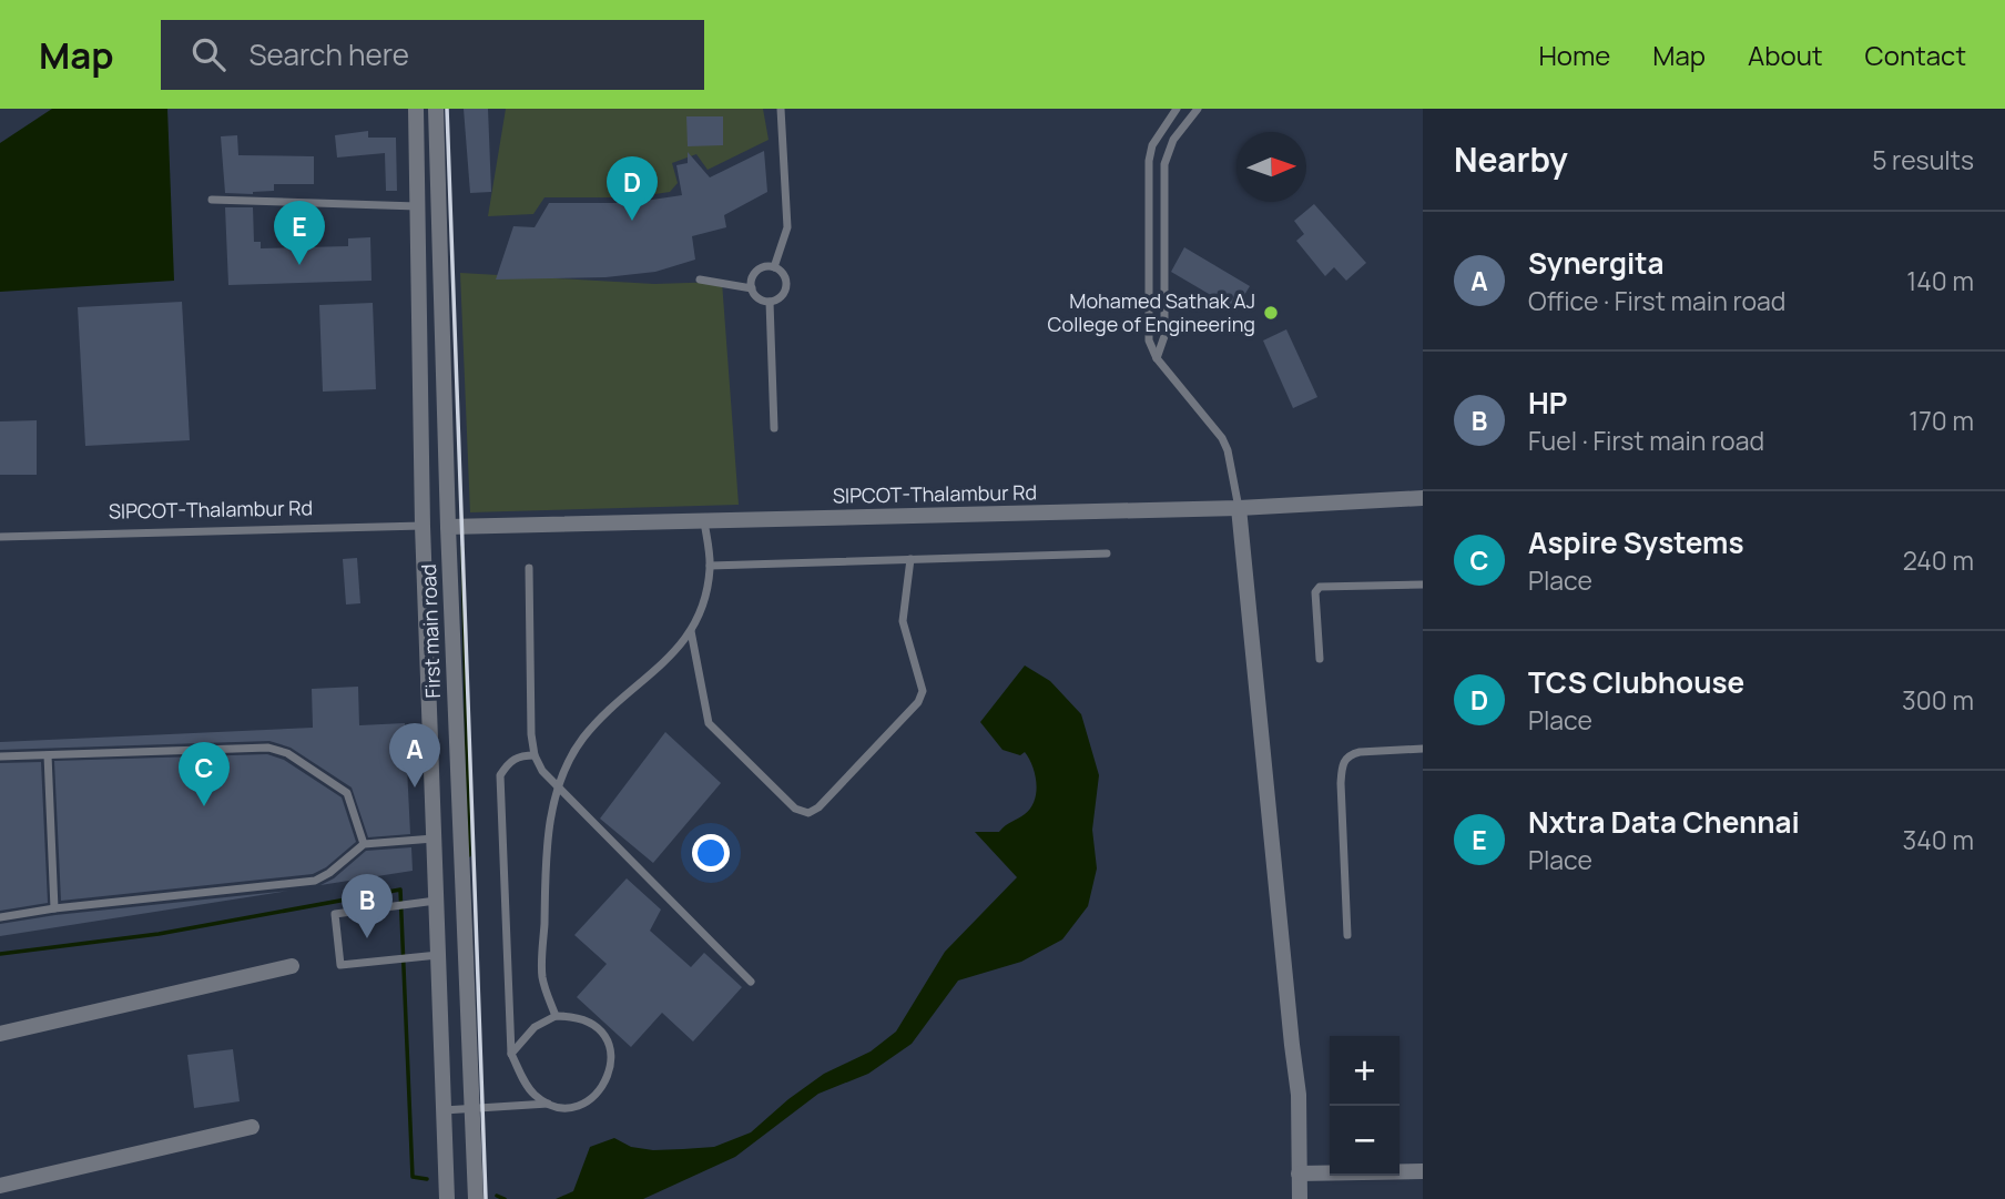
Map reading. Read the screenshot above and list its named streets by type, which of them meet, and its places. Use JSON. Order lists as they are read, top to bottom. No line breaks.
{"streets":{"street":["SIPCOT-Thalambur Rd","First main road"]},"crossings":[["SIPCOT-Thalambur Rd","First main road"]],"places":["Mohamed Sathak AJ College of Engineering"],"north":"right","page":{"header":"Map","search":"Search here","nav":["Home","Map","About","Contact"],"heading":["Nearby","5 results"],"pins":["D","E","A","C","B"],"list":[{"mark":"A","name":"Synergita","note":"Office · First main road","value":"140 m"},{"mark":"B","name":"HP","note":"Fuel · First main road","value":"170 m"},{"mark":"C","name":"Aspire Systems","note":"Place","value":"240 m"},{"mark":"D","name":"TCS Clubhouse","note":"Place","value":"300 m"},{"mark":"E","name":"Nxtra Data Chennai","note":"Place","value":"340 m"}],"map_buttons":["+","−"]}}
